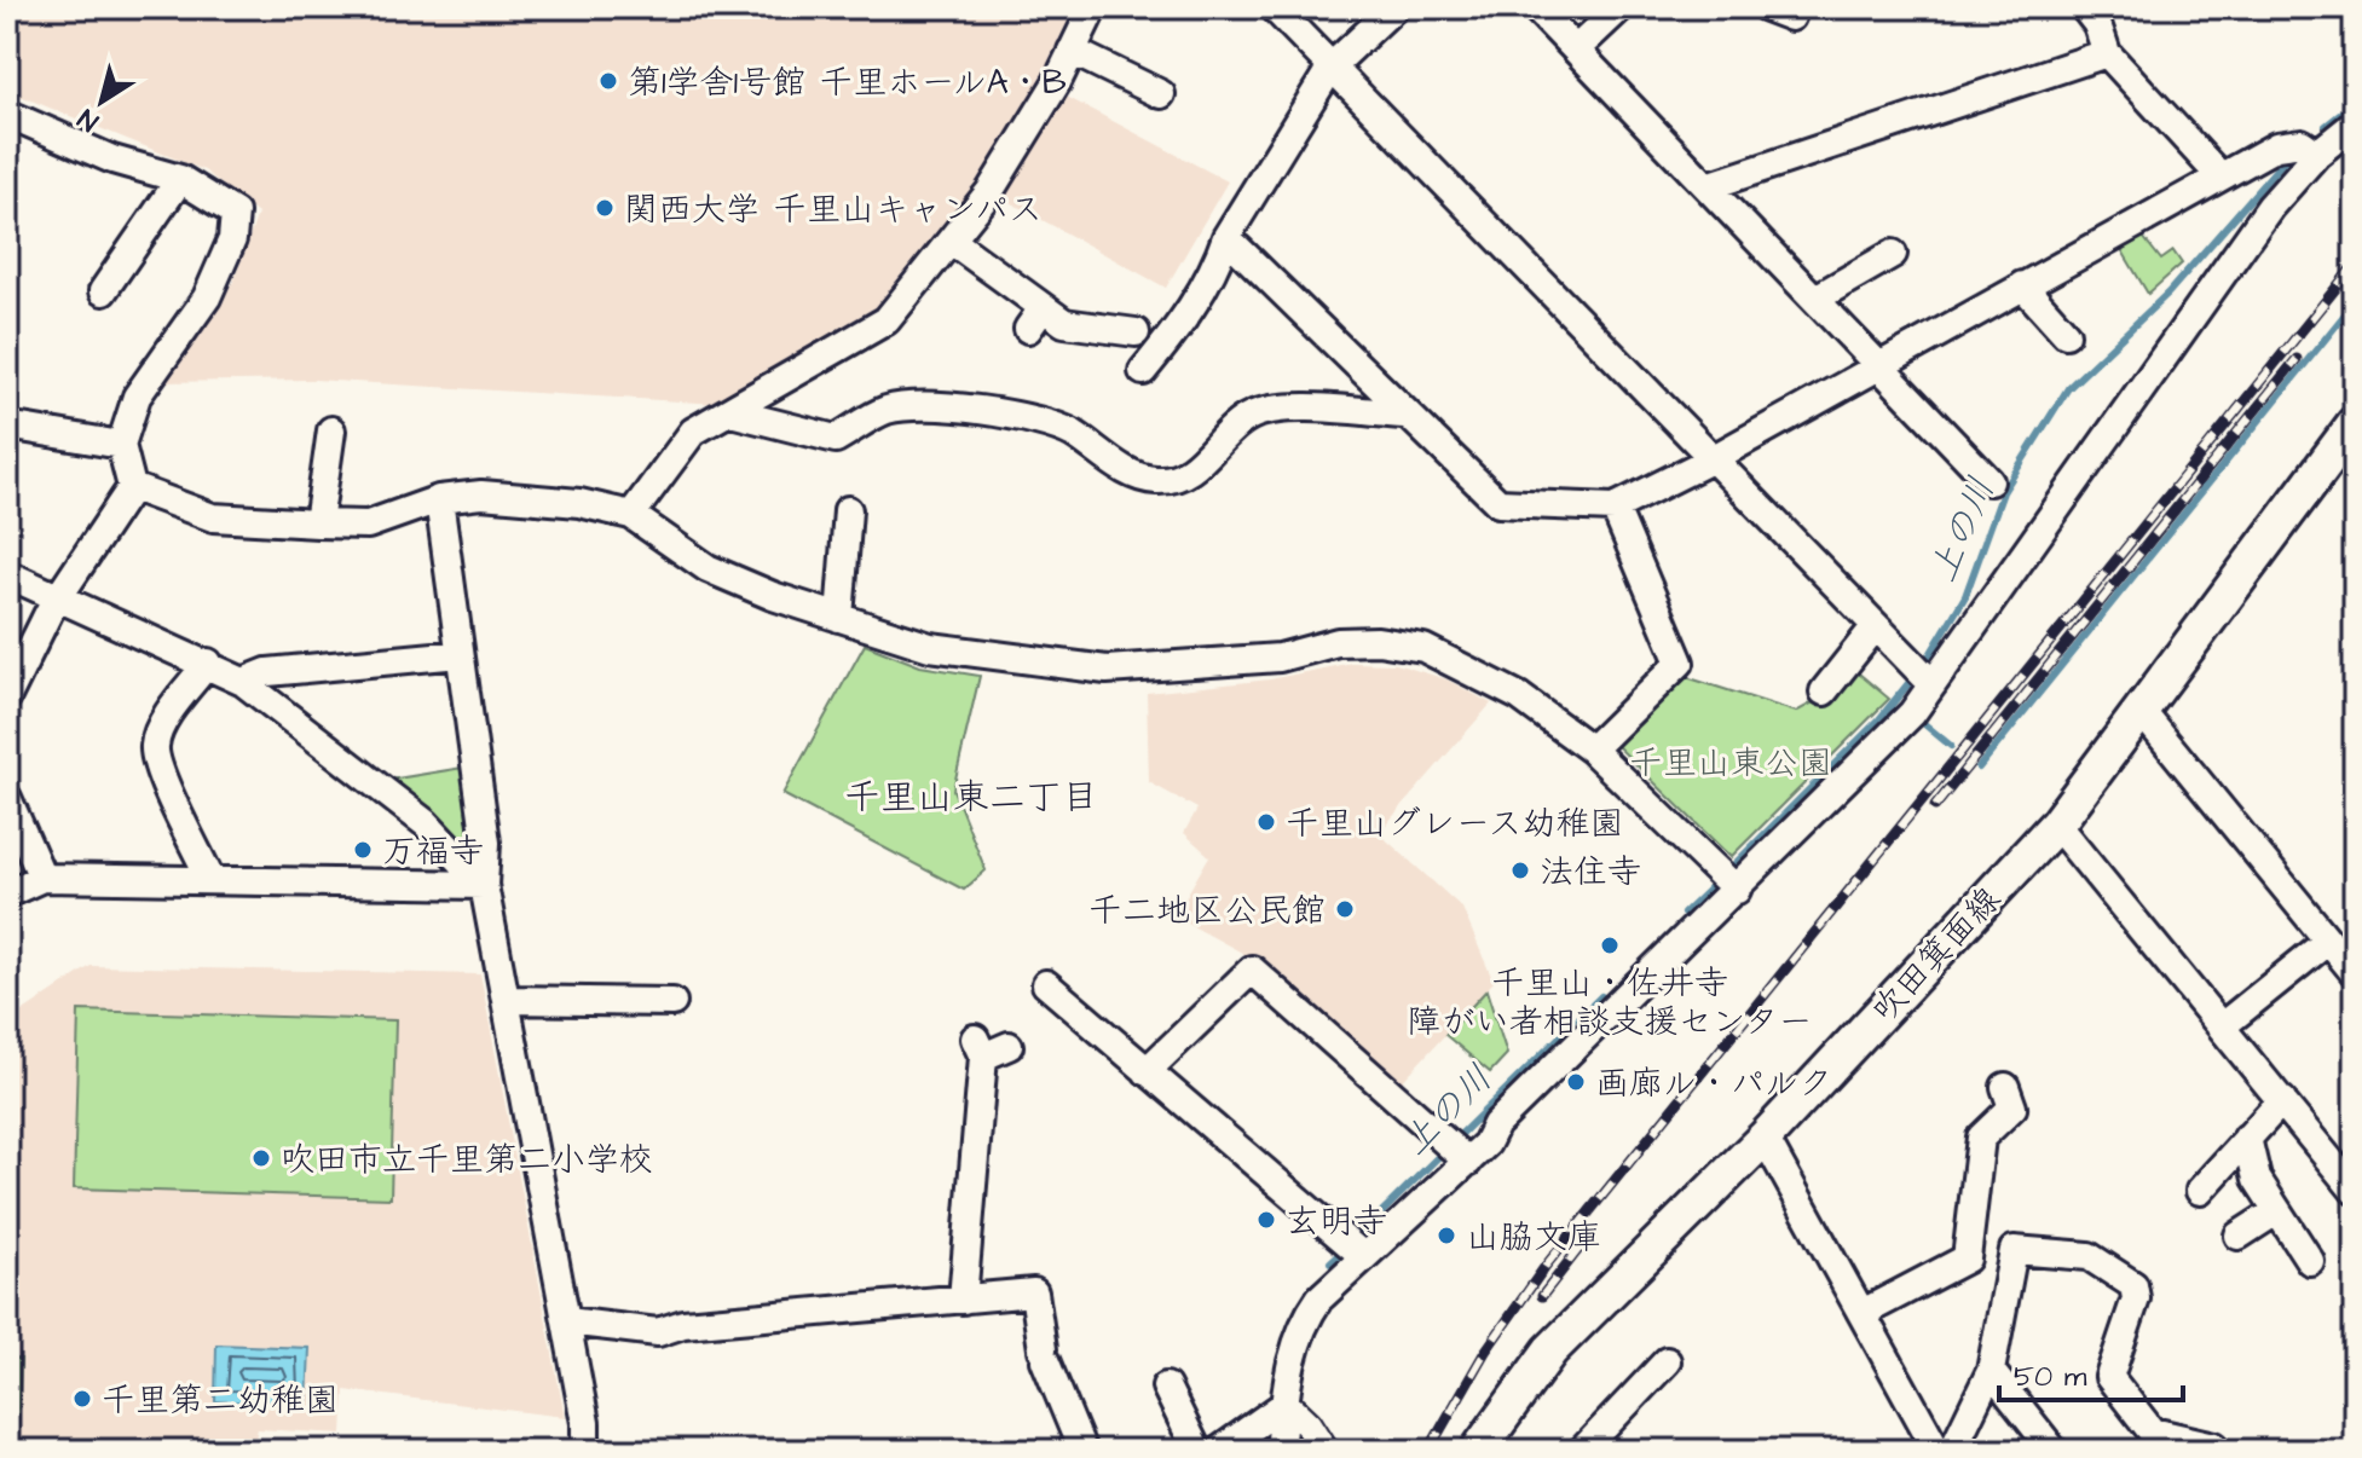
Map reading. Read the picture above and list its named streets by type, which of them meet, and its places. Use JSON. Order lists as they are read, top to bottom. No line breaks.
{"streets":{"main road":["吹田箕面線"]},"districts":["千里山東二丁目"],"water":["上の川"],"parks":["千里山東公園"],"places":["第1学舎1号館 千里ホールA・B","関西大学 千里山キャンパス","千里山グレース幼稚園","万福寺","法住寺","千二地区公民館","千里山・佐井寺 障がい者相談支援センター","画廊ル・パルク","吹田市立千里第二小学校","玄明寺","山脇文庫","千里第二幼稚園"],"scale_bar":"50 m","north":"bottom left"}
